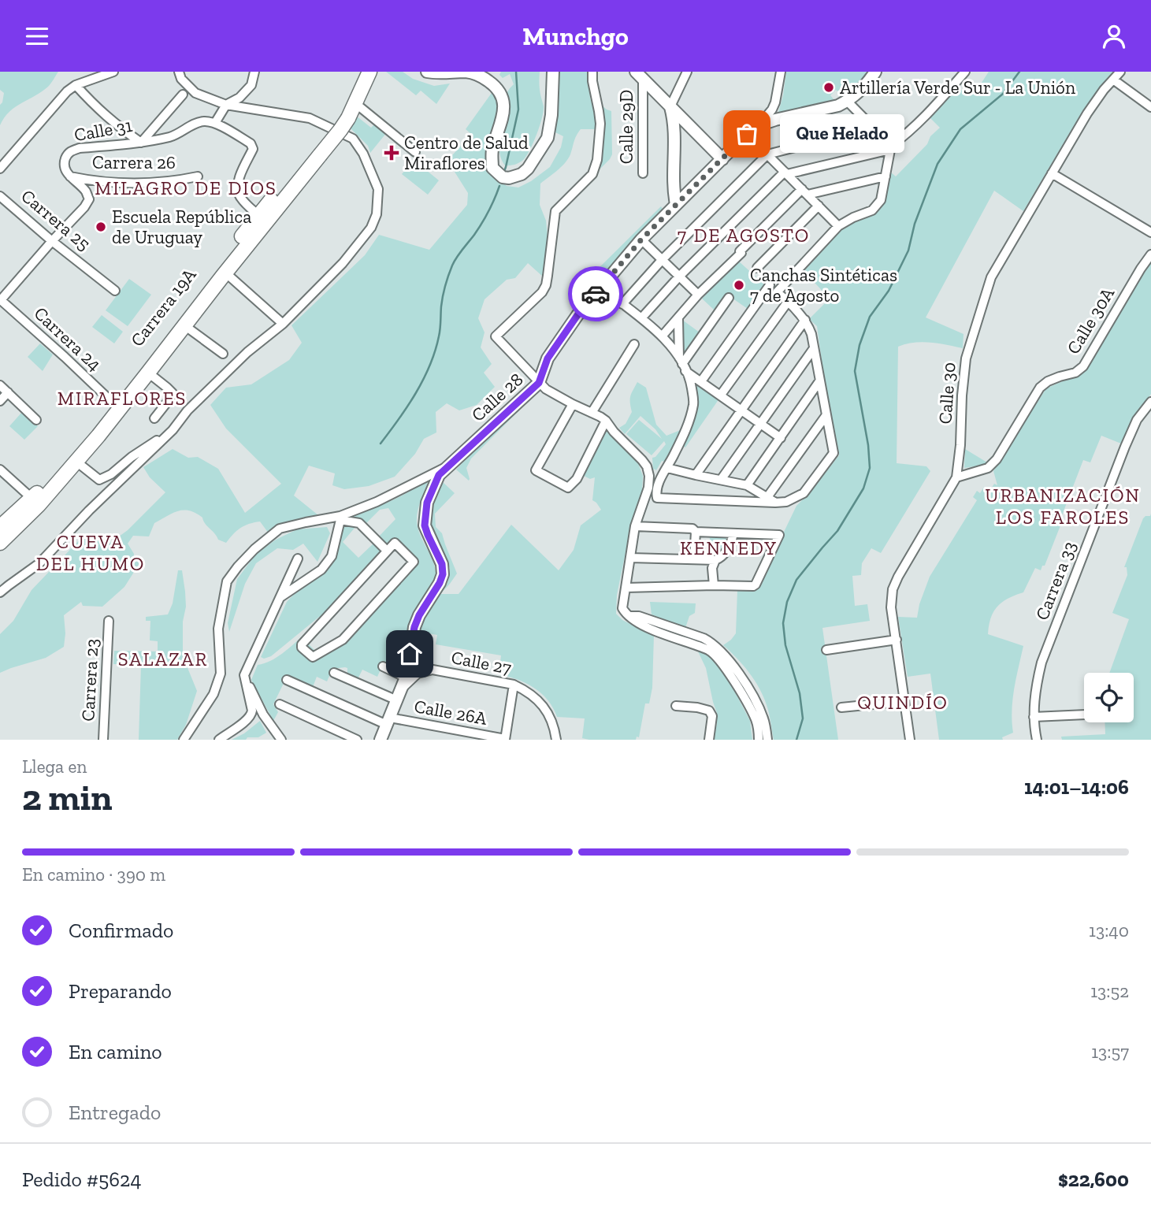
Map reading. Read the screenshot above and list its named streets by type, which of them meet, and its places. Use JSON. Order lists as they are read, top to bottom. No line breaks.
{"streets":{"main road":["Carrera 19A"],"street":["Calle 29D","Calle 31","Carrera 26","Carrera 25","Calle 30A","Carrera 24","Calle 30","Calle 28","Carrera 33","Calle 27","Carrera 23","Calle 26A"]},"crossings":[["Calle 31","Carrera 26"],["Carrera 19A","Carrera 24"],["Calle 30A","Calle 30"]],"districts":["MILAGRO DE DIOS","7 DE AGOSTO","MIRAFLORES","URBANIZACIÓN LOS FAROLES","CUEVA DEL HUMO","KENNEDY","SALAZAR","QUINDÍO"],"places":{"other":["Artillería Verde Sur - La Unión","Que Helado","Escuela República de Uruguay","Canchas Sintéticas 7 de Agosto"],"health":["Centro de Salud Miraflores"]},"page":{"header":"Munchgo","bubble":"Que Helado","heading":["2 min","Llega en","14:01–14:06"],"panel":["Pedido #5624","$22,600"],"bar":"En camino · 390 m","list":[["Confirmado","13:40"],["Preparando","13:52"],["En camino","13:57"],"Entregado"]}}
